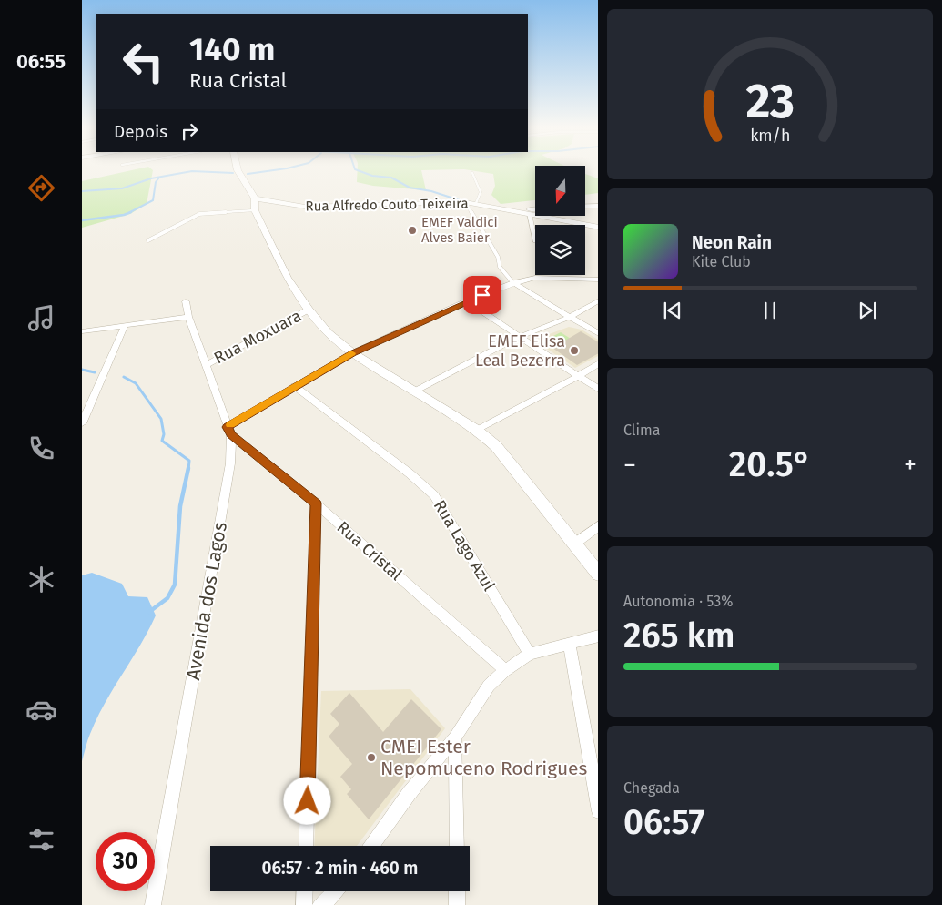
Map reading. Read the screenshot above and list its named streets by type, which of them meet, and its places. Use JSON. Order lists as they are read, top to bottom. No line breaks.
{"streets":{"street":["Rua Alfredo Couto Teixeira","Rua Moxuara","Rua Lago Azul","Rua Cristal","Avenida dos Lagos"]},"crossings":[["Rua Moxuara","Avenida dos Lagos"],["Rua Cristal","Avenida dos Lagos"]],"places":["EMEF Valdici Alves Baier","EMEF Elisa Leal Bezerra","CMEI Ester Nepomuceno Rodrigues"],"north":"bottom","page":{"tabs":"06:55","turn":["140 m","Rua Cristal"],"then":"Depois","song":["Neon Rain","Kite Club"],"tile":["Clima",["Autonomia · 53%","265 km"],["Chegada","06:57"]],"heat":["−","20.5°","+"],"limit":"30","trip":"06:57 · 2 min · 460 m","gauge":["23","km/h"]}}
